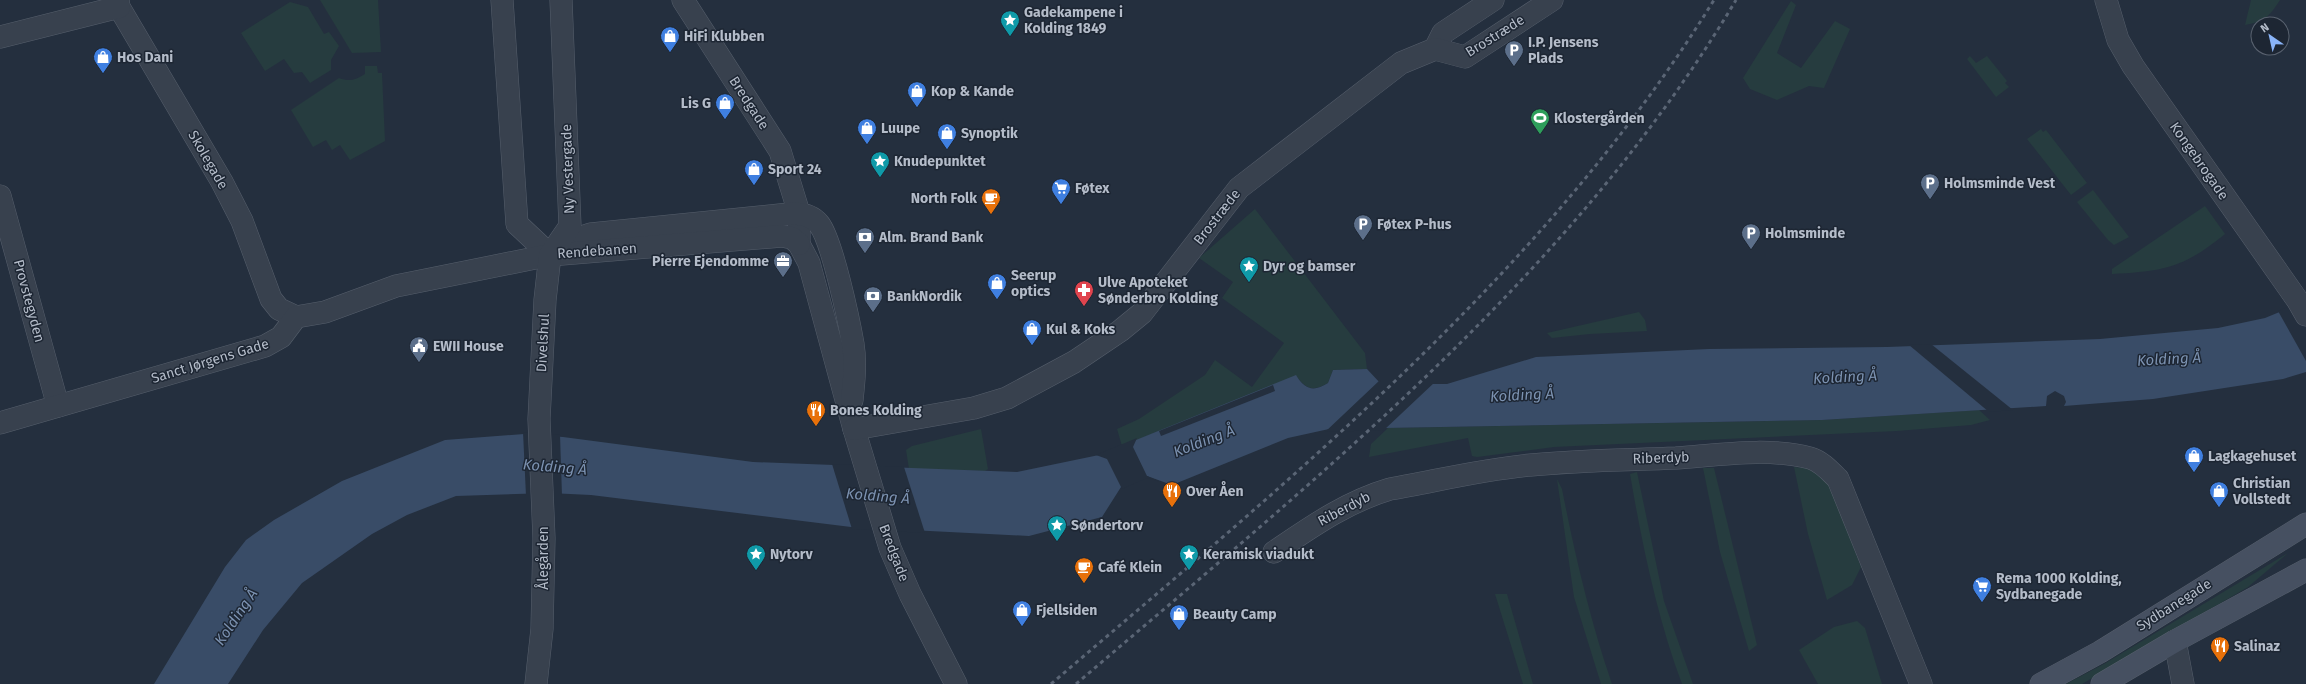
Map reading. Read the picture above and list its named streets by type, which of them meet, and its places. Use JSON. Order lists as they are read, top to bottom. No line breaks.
{"streets":{"main road":["Sydbanegade"],"street":["Brostræde","Bredgade","Skolegade","Kongebrogade","Ny Vestergade","Rendebanen","Provstegyden","Divelshul","Sanct Jørgens Gade","Riberdyb","Ålegården"]},"crossings":[["Brostræde","Bredgade"],["Bredgade","Rendebanen"],["Skolegade","Sanct Jørgens Gade"],["Ny Vestergade","Rendebanen"],["Ny Vestergade","Divelshul"],["Rendebanen","Divelshul"],["Provstegyden","Sanct Jørgens Gade"],["Divelshul","Ålegården"]],"water":["Kolding Å"],"places":{"place":["Gadekampene i Kolding 1849","Knudepunktet","Dyr og bamser","Søndertorv","Nytorv","Keramisk viadukt"],"shop":["HiFi Klubben","Hos Dani","Kop & Kande","Lis G","Luupe","Synoptik","Sport 24","Seerup optics","Kul & Koks","Lagkagehuset","Christian Vollstedt","Fjellsiden","Beauty Camp"],"parking":["I.P. Jensens Plads","Holmsminde Vest","Føtex P-hus","Holmsminde"],"sports":["Klostergården"],"supermarket":["Føtex","Rema 1000 Kolding, Sydbanegade"],"cafe":["North Folk","Café Klein"],"bank":["Alm. Brand Bank","BankNordik"],"office":["Pierre Ejendomme"],"pharmacy":["Ulve Apoteket Sønderbro Kolding"],"public building":["EWII House"],"restaurant":["Bones Kolding","Over Åen","Salinaz"]},"north":"top left"}
